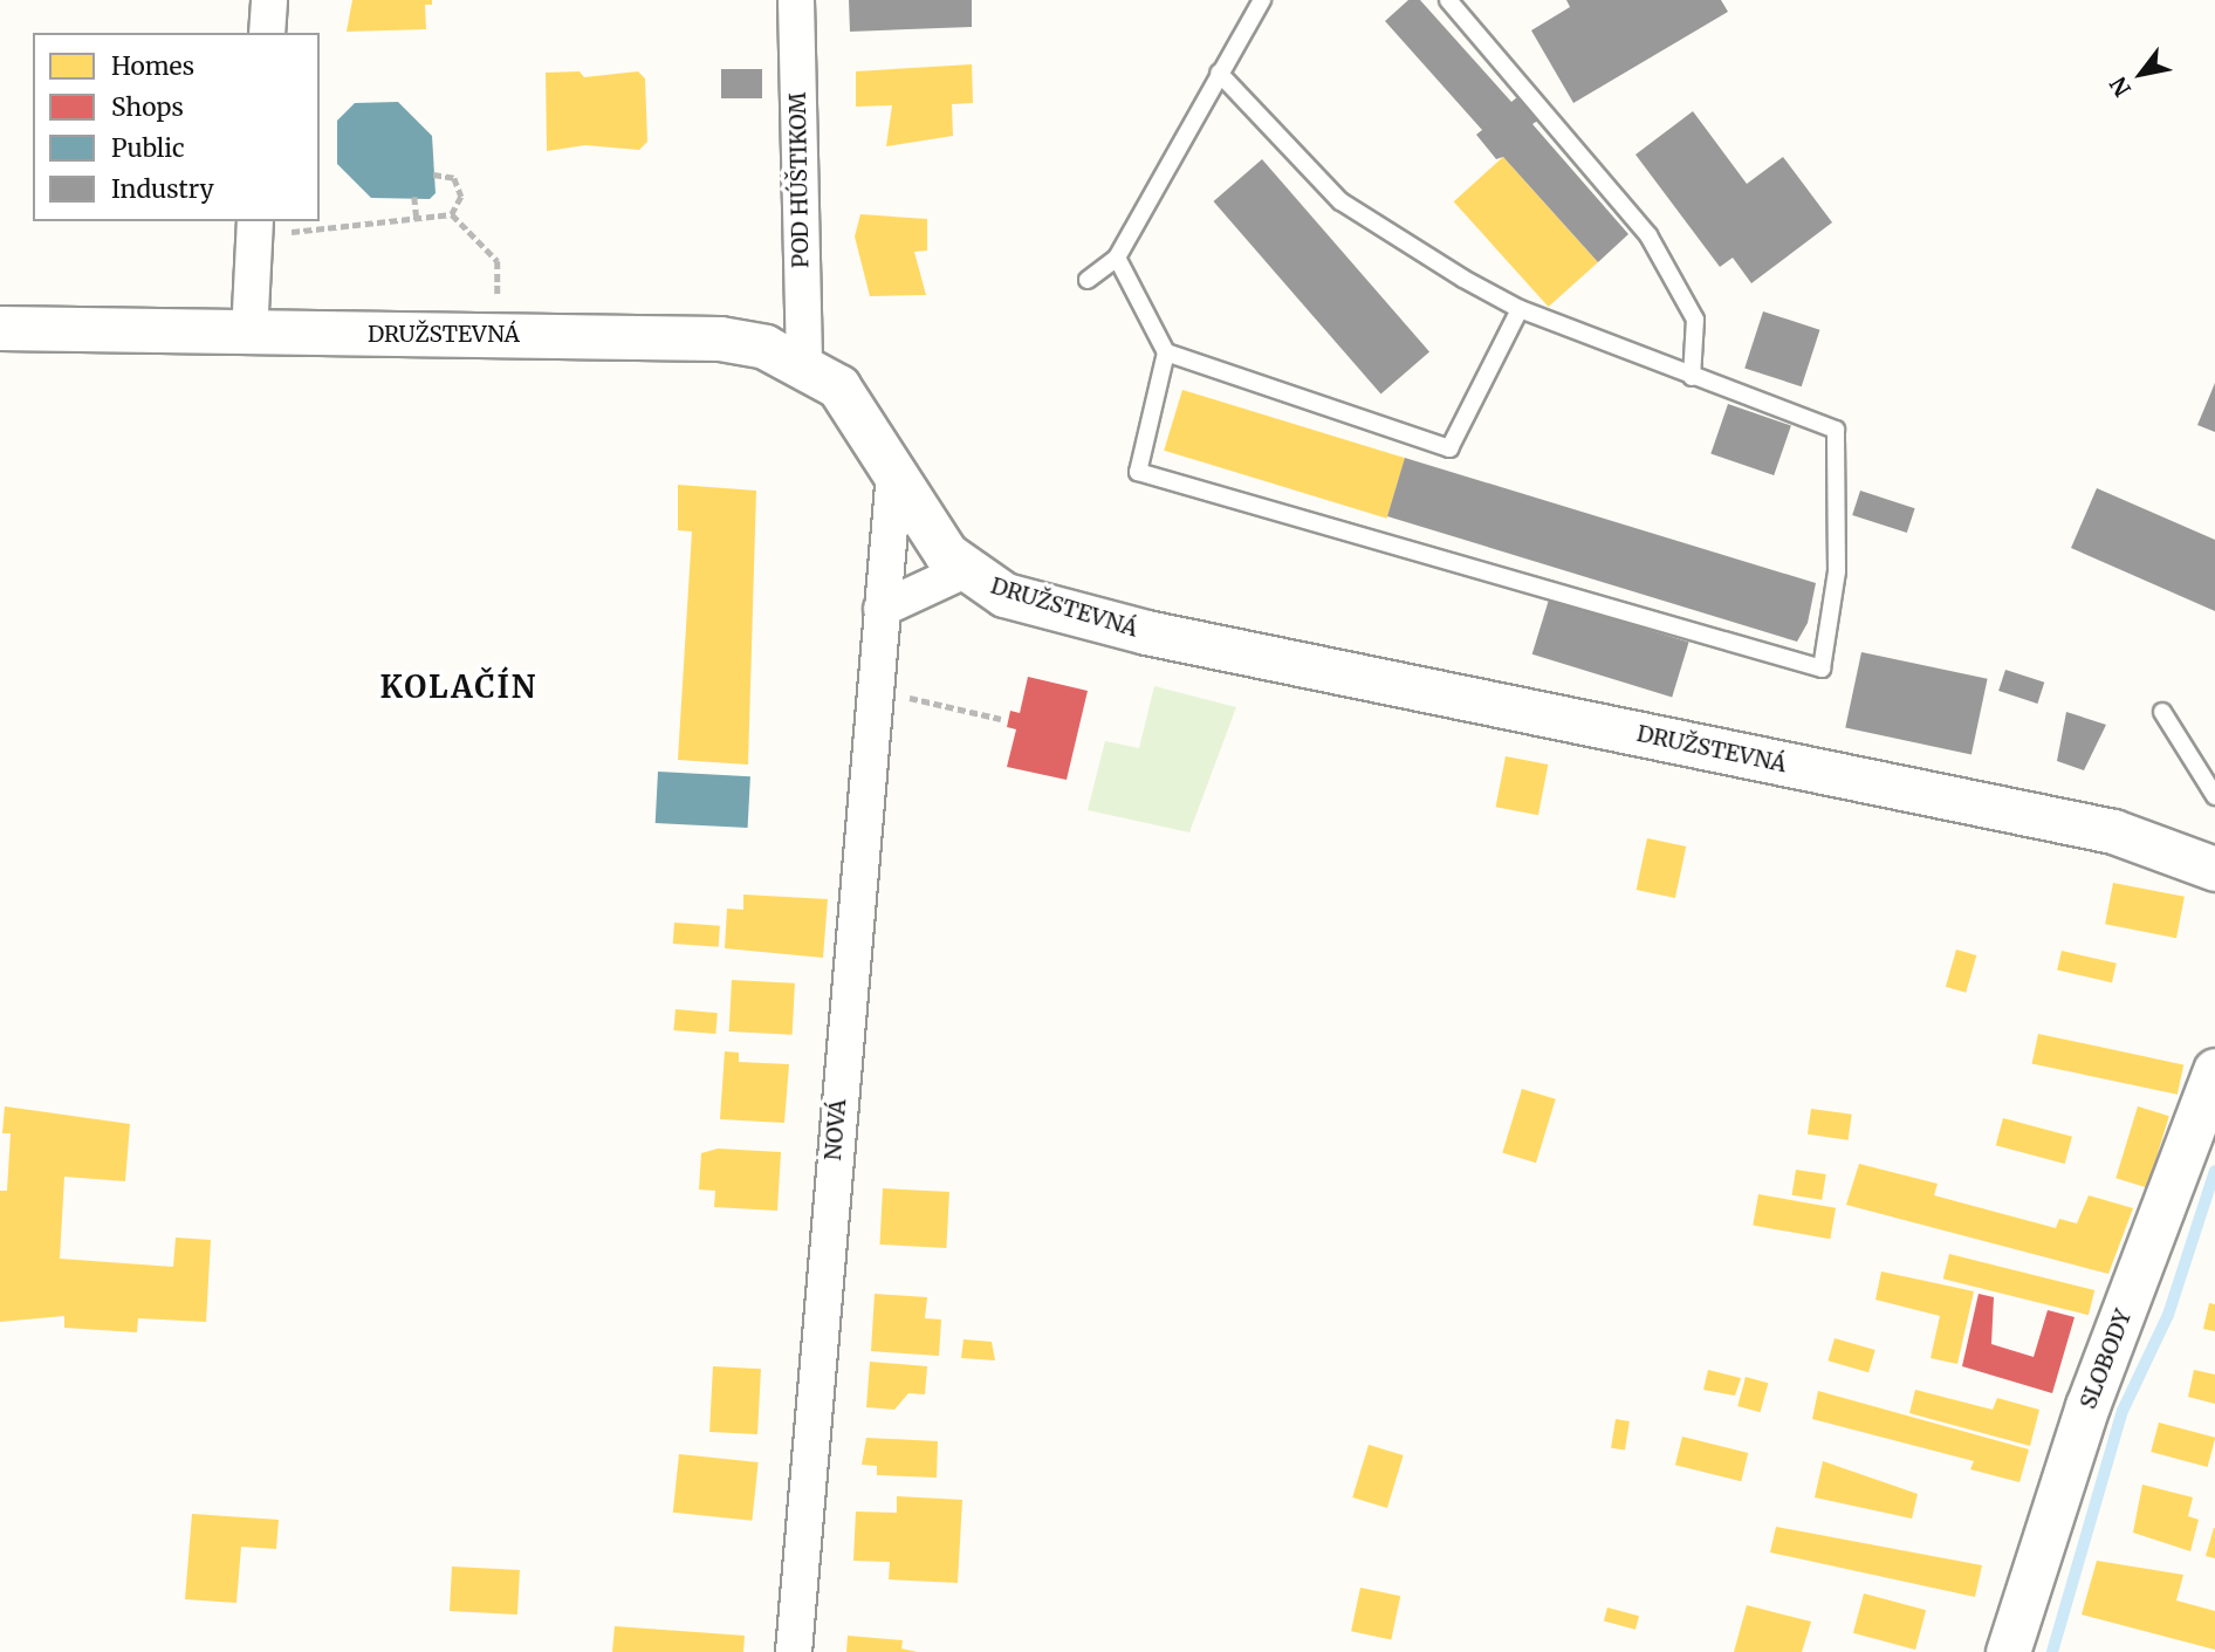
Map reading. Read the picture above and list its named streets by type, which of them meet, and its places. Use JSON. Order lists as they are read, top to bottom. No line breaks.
{"streets":{"street":["POD HÚŠTIKOM","DRUŽSTEVNÁ","NOVÁ","SLOBODY"]},"crossings":[["POD HÚŠTIKOM","DRUŽSTEVNÁ"],["DRUŽSTEVNÁ","NOVÁ"]],"districts":["KOLAČÍN"],"legend":["Homes","Shops","Public","Industry"],"north":"bottom left"}
